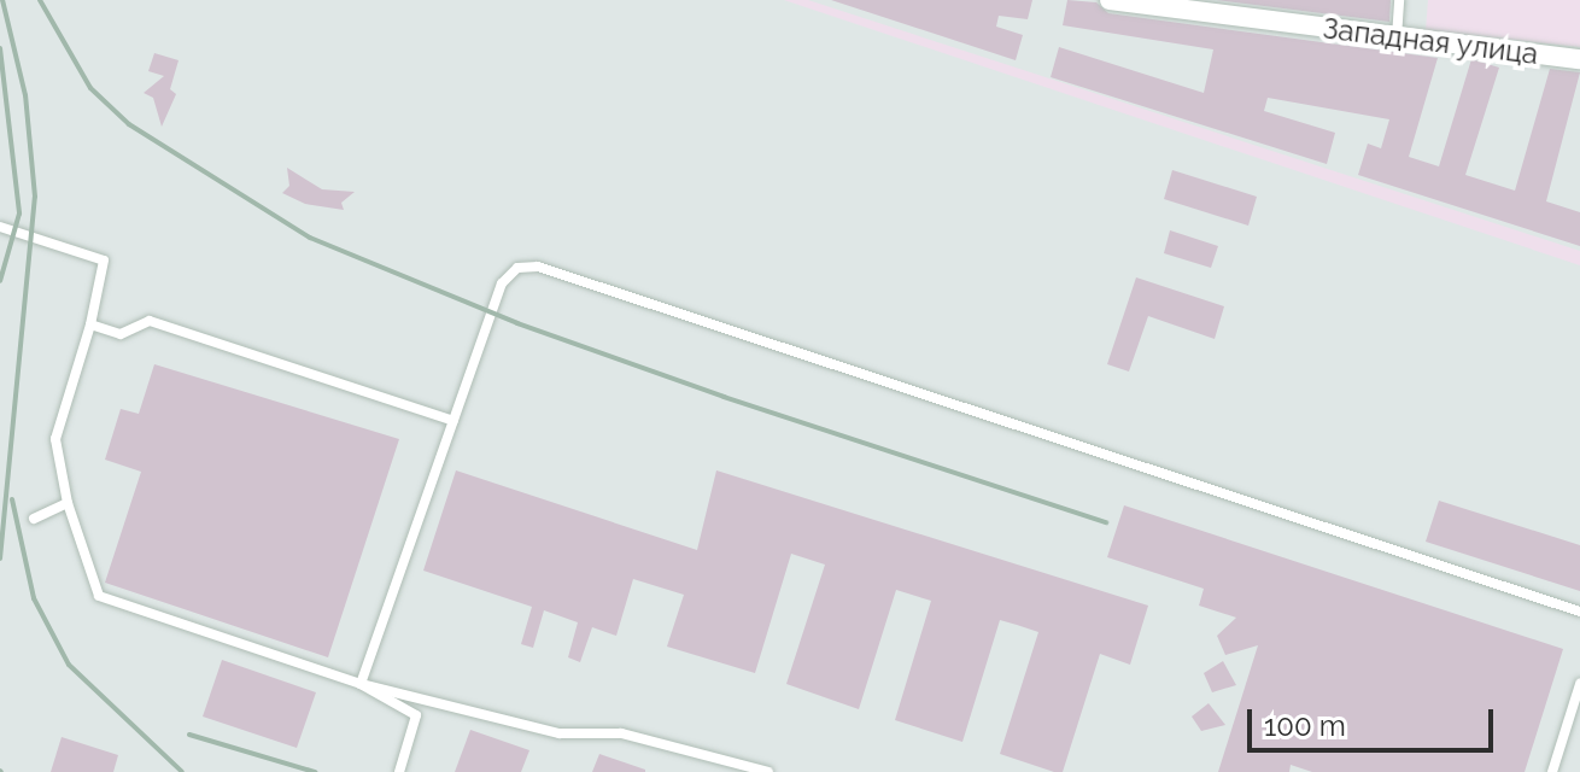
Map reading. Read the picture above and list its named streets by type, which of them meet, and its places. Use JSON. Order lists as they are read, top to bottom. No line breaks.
{"streets":{"street":["Западная улица"]},"scale_bar":"100 m"}
